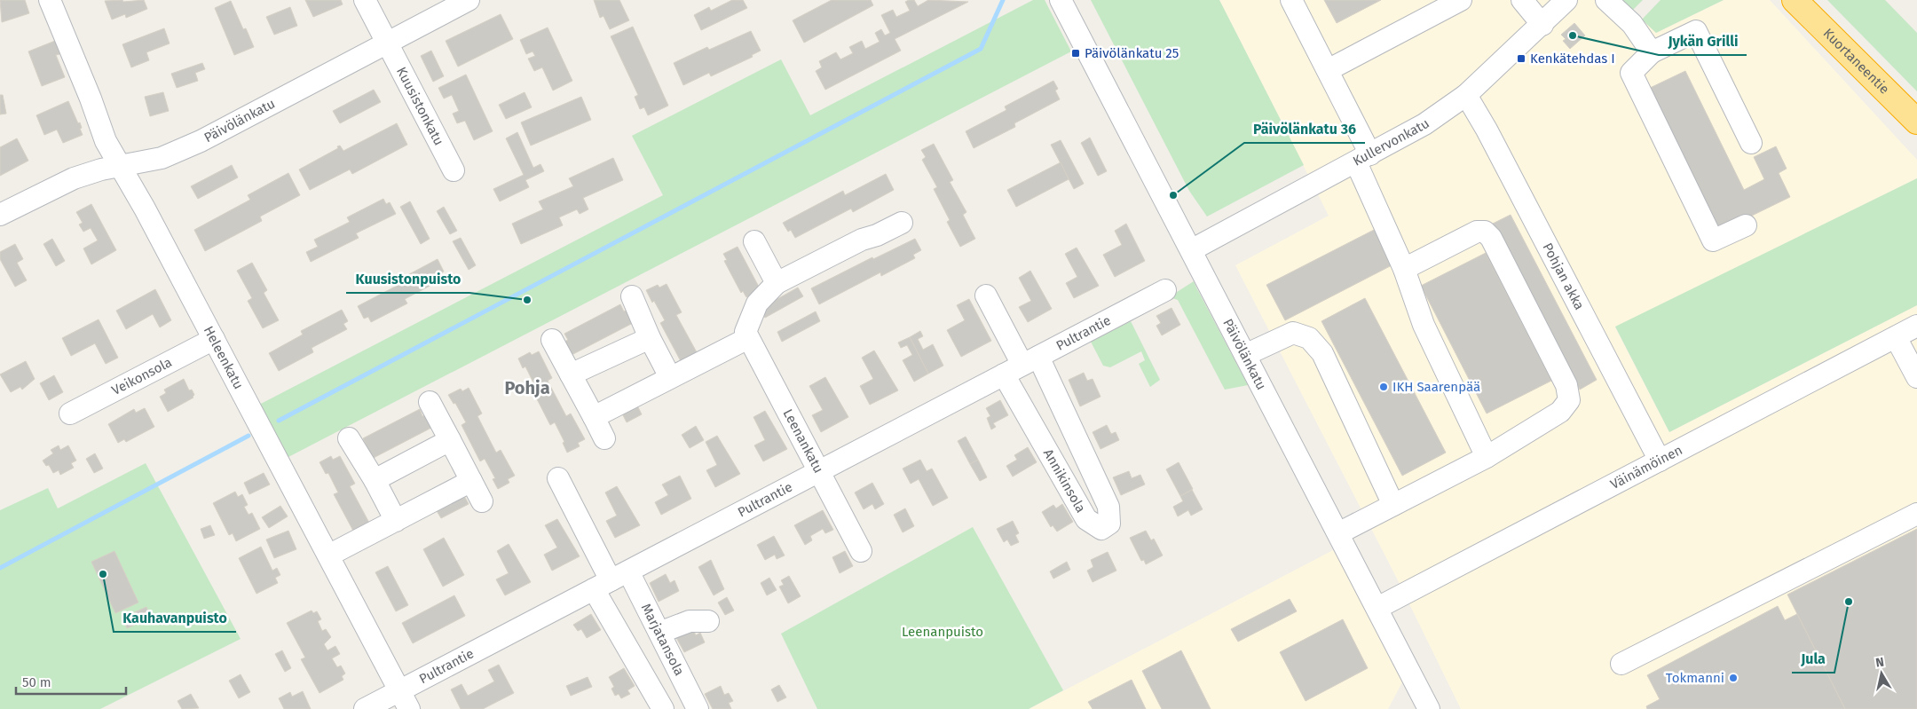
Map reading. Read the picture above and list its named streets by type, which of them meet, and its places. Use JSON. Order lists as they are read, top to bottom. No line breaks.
{"streets":{"highway":["Kuortaneentie"],"street":["Kuusistonkatu","Päivölänkatu","Kullervonkatu","Pohjan akka","Pultrantie","Heleenkatu","Veikonsola","Leenankatu","Väinämöinen","Annikinsola","Marjatansola"]},"crossings":[["Kuusistonkatu","Päivölänkatu"],["Päivölänkatu","Kullervonkatu"],["Päivölänkatu","Heleenkatu"],["Päivölänkatu","Väinämöinen"],["Kullervonkatu","Pohjan akka"],["Pohjan akka","Väinämöinen"],["Pultrantie","Heleenkatu"],["Pultrantie","Leenankatu"],["Pultrantie","Annikinsola"],["Pultrantie","Marjatansola"],["Heleenkatu","Veikonsola"]],"districts":["Pohja"],"parks":["Leenanpuisto"],"places":{"other":["Jykän Grilli","Päivölänkatu 36","Kuusistonpuisto","IKH Saarenpää","Kauhavanpuisto","Jula","Tokmanni"],"transit":["Päivölänkatu 25","Kenkätehdas I"]},"scale_bar":"50 m","north":"top"}
